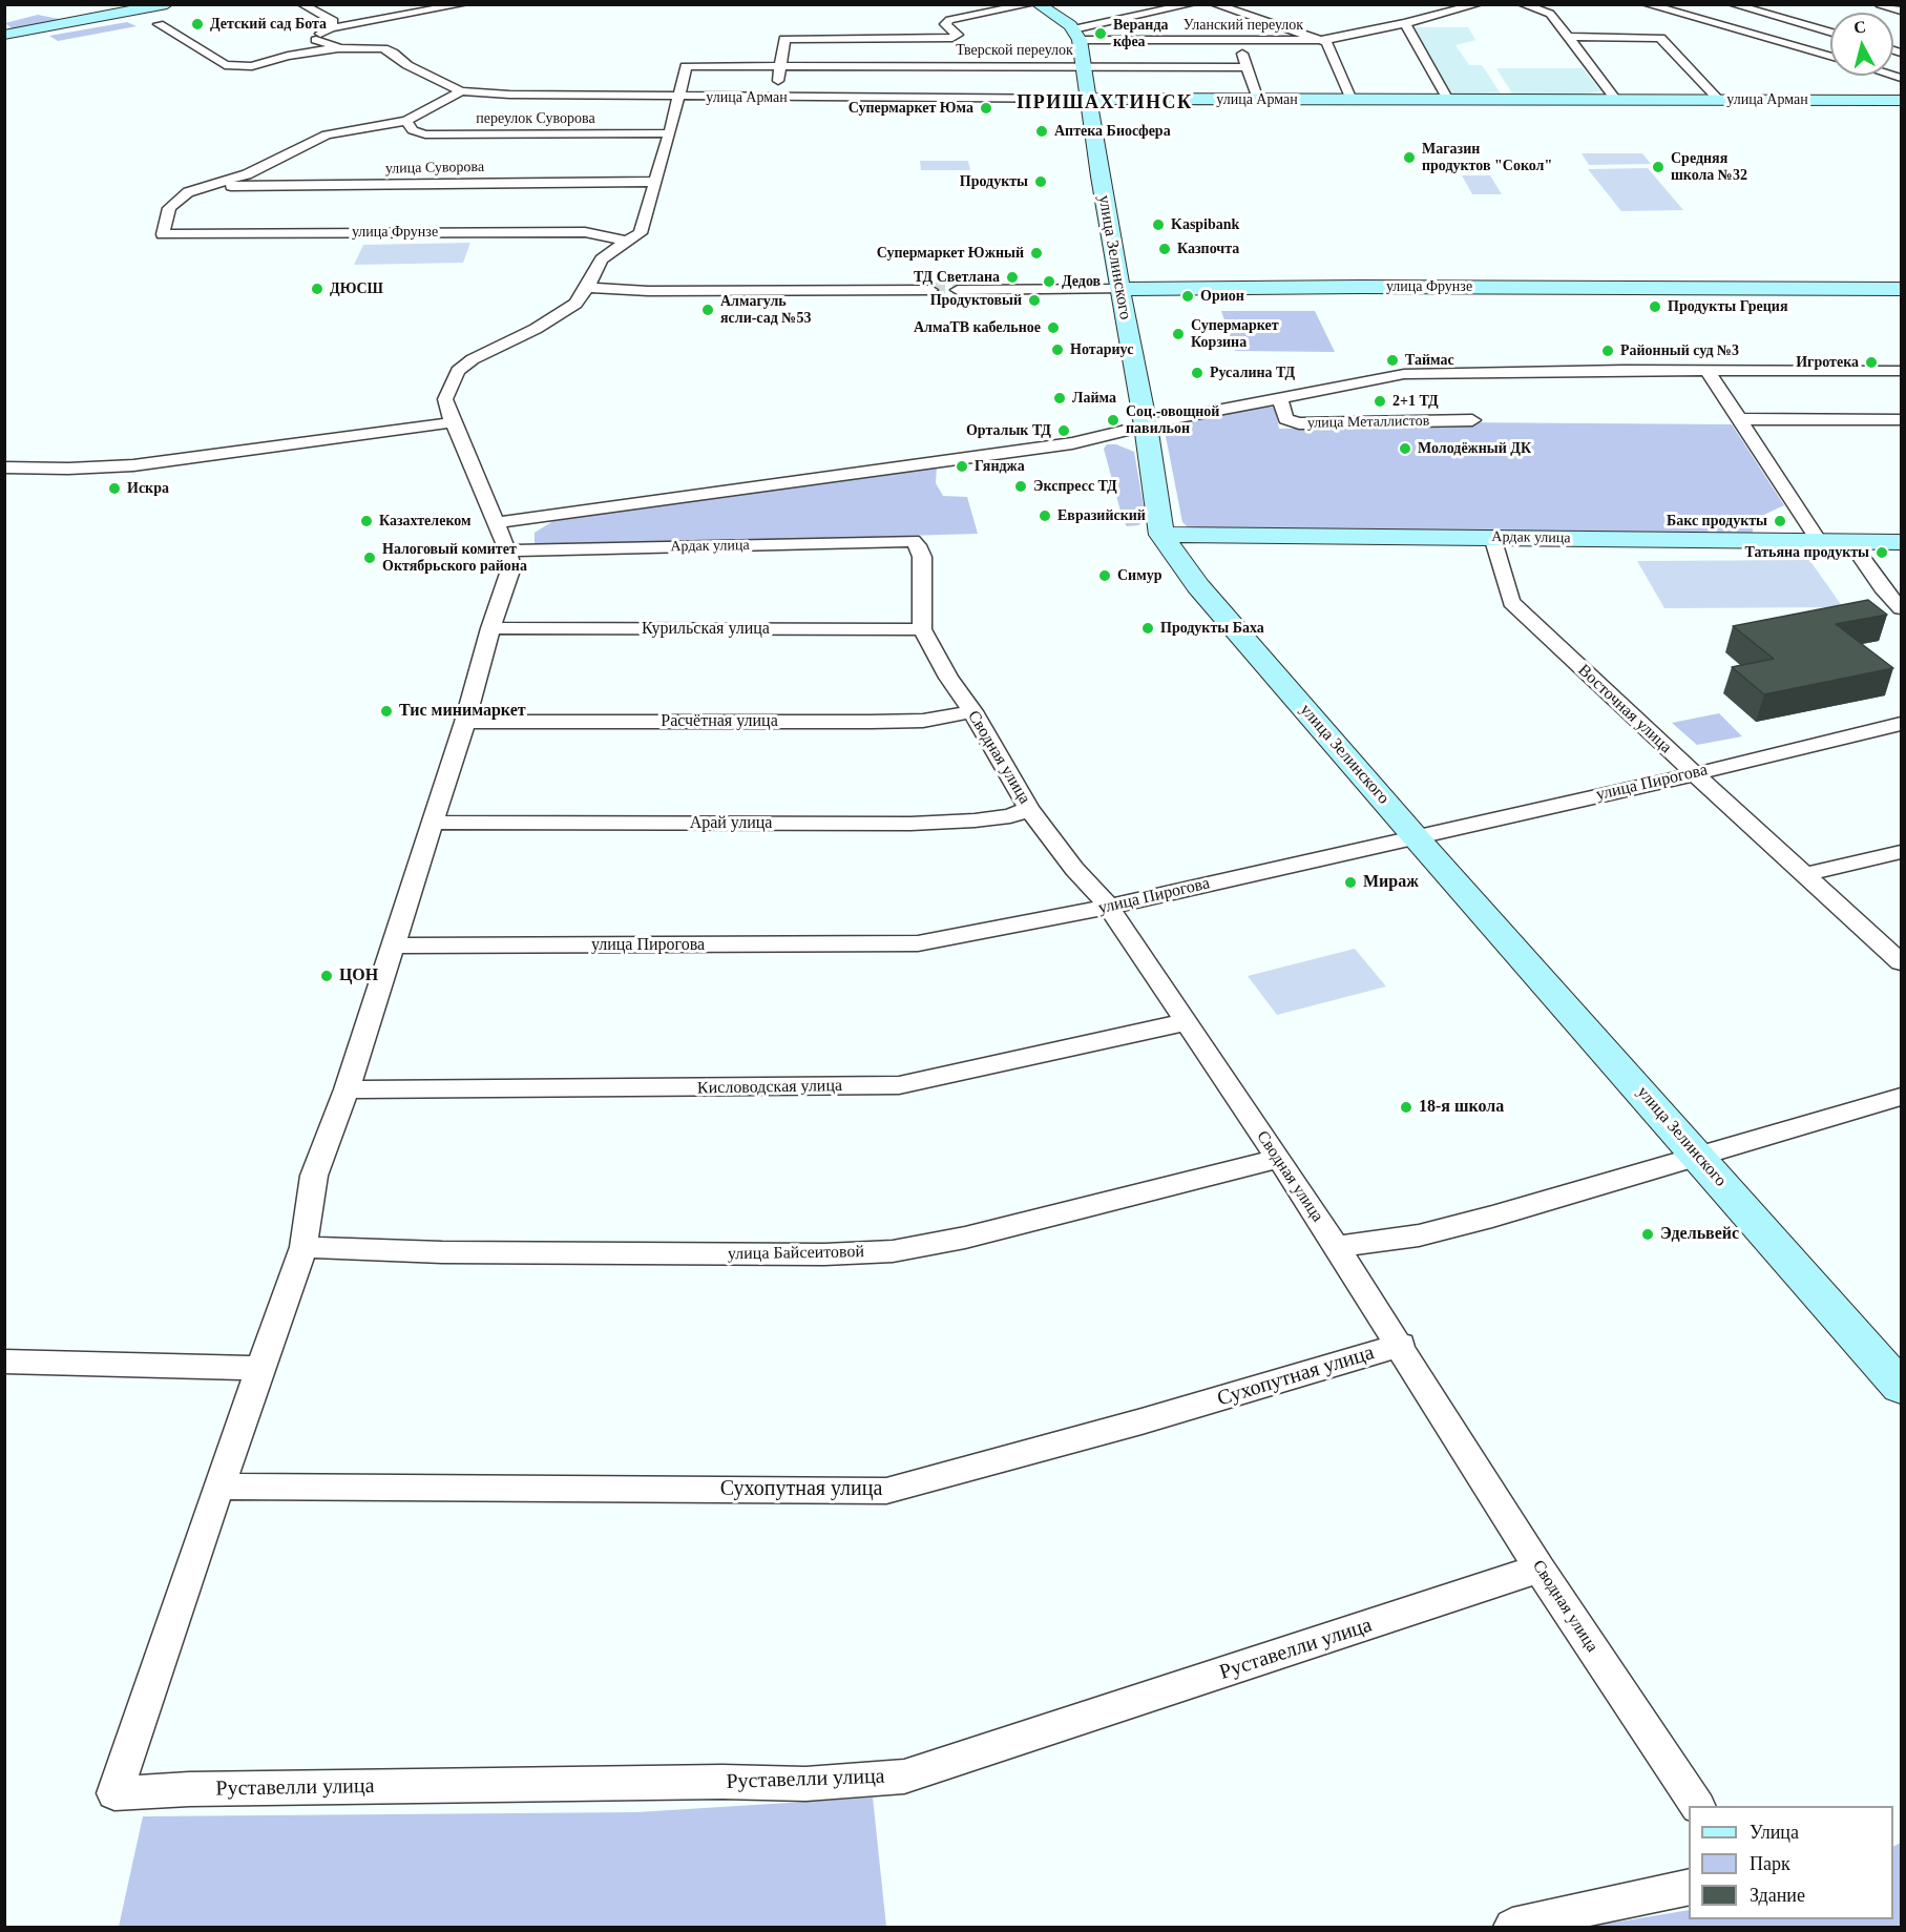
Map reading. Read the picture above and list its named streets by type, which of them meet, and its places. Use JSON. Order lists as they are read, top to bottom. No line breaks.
{"streets":{"main road":["улица Арман","улица Фрунзе","улица Зелинского","Ардак улица"],"street":["Уланский переулок","Тверской переулок","переулок Суворова","улица Суворова","улица Металлистов","Курильская улица","Восточная улица","Расчётная улица","Сводная улица","улица Пирогова","Арай улица","Кисловодская улица","улица Байсеитовой","Сухопутная улица","Руставелли улица"]},"crossings":[["Уланский переулок","улица Зелинского"],["Тверской переулок","улица Арман"],["Тверской переулок","улица Зелинского"],["улица Арман","улица Зелинского"],["улица Суворова","улица Фрунзе"],["улица Фрунзе","улица Зелинского"],["улица Зелинского","Ардак улица"],["улица Зелинского","улица Пирогова"],["Ардак улица","Восточная улица"],["Ардак улица","Сводная улица"],["Курильская улица","Сводная улица"],["Восточная улица","улица Пирогова"],["Расчётная улица","Сводная улица"],["Сводная улица","улица Пирогова"],["Сводная улица","Арай улица"],["Сводная улица","Кисловодская улица"],["Сводная улица","улица Байсеитовой"],["Сводная улица","Сухопутная улица"],["Сводная улица","Руставелли улица"],["Сухопутная улица","Руставелли улица"]],"districts":["ПРИШАХТИНСК"],"places":["Детский сад Бота","Веранда кфеа","Супермаркет Юма","Аптека Биосфера","Магазин продуктов \"Сокол\"","Средняя школа №32","Продукты","Kaspibank","Казпочта","Супермаркет Южный","ТД Светлана","Дедов","ДЮСШ","Орион","Продуктовый","Продукты Греция","Алмагуль ясли-сад №53","АлмаТВ кабельное","Супермаркет Корзина","Нотариус","Районный суд №3","Таймас","Игротека","Русалина ТД","Лайма","2+1 ТД","Соц.-овощной павильон","Орталык ТД","Молодёжный ДК","Гянджа","Экспресс ТД","Искра","Евразийский","Казахтелеком","Бакс продукты","Татьяна продукты","Налоговый комитет Октябрьского района","Симур","Продукты Баха","Тис минимаркет","Мираж","ЦОН","18-я школа","Эдельвейс"],"legend":["Улица","Парк","Здание"],"north":"top"}
